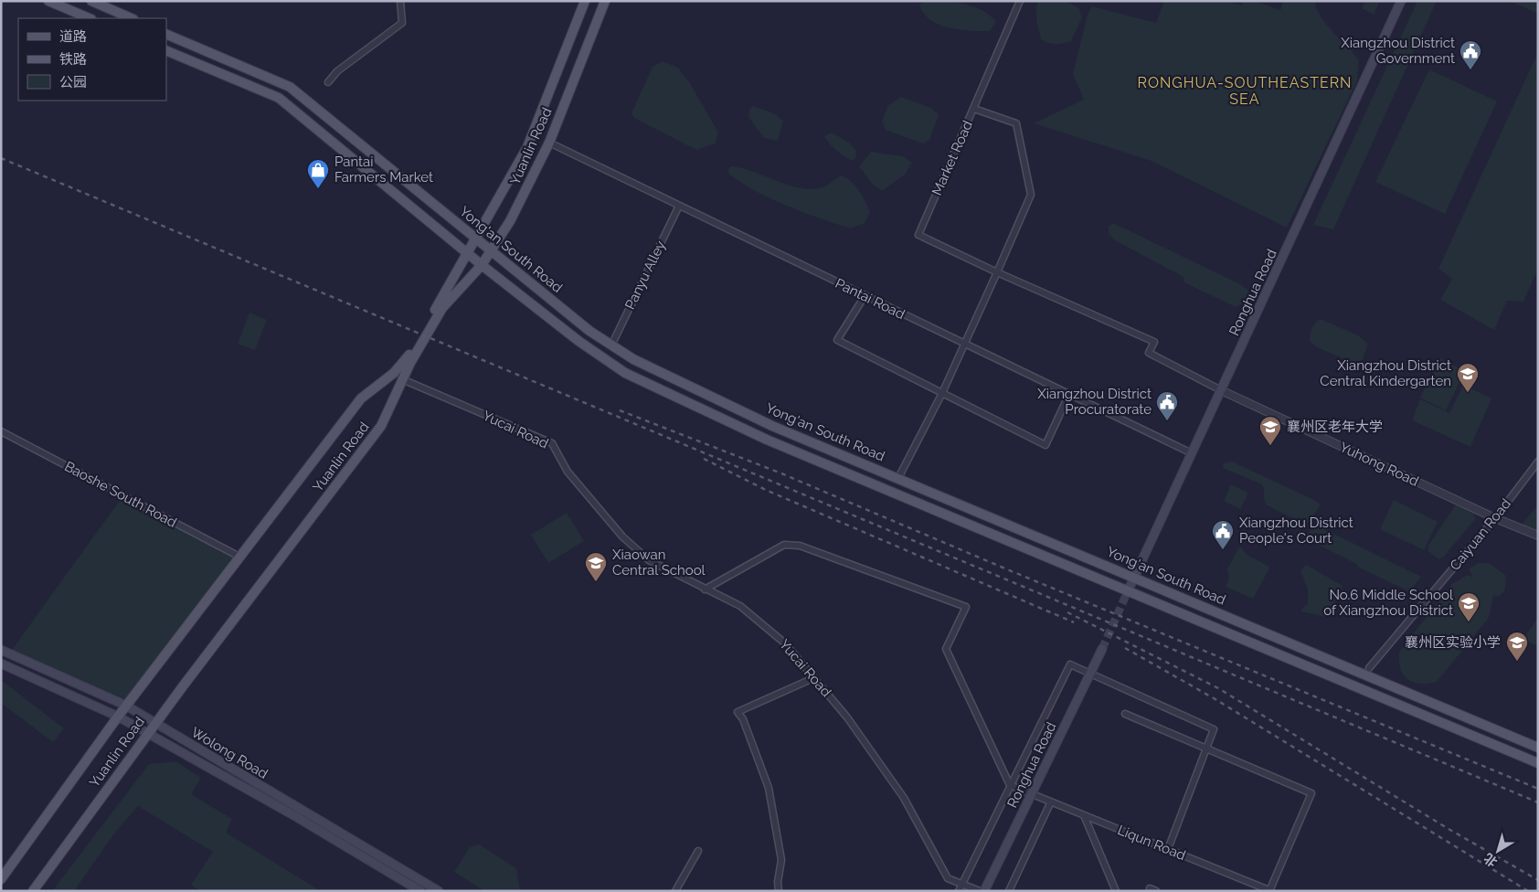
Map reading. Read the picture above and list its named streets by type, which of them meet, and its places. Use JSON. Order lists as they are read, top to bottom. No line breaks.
{"streets":{"main road":["Yuanlin Road","Yong'an South Road","Ronghua Road","Wolong Road"],"street":["Market Road","Panyu Alley","Pantai Road","Yucai Road","Yuhong Road","Baoshe South Road","Caiyuan Road","Liqun Road"]},"crossings":[["Yuanlin Road","Yong'an South Road"],["Yuanlin Road","Pantai Road"],["Yuanlin Road","Yucai Road"],["Yuanlin Road","Baoshe South Road"],["Yuanlin Road","Wolong Road"],["Yong'an South Road","Panyu Alley"],["Yong'an South Road","Ronghua Road"],["Panyu Alley","Pantai Road"],["Ronghua Road","Pantai Road"],["Ronghua Road","Yuhong Road"],["Ronghua Road","Liqun Road"],["Yuhong Road","Caiyuan Road"]],"districts":["RONGHUA-SOUTHEASTERN SEA"],"places":{"public building":["Xiangzhou District Government","Xiangzhou District Procuratorate","Xiangzhou District People's Court"],"shop":["Pantai Farmers Market"],"school or university":["Xiangzhou District Central Kindergarten","襄州区老年大学","Xiaowan Central School","No.6 Middle School of Xiangzhou District","襄州区实验小学"]},"legend":["道路","铁路","公园"],"north":"bottom left"}
